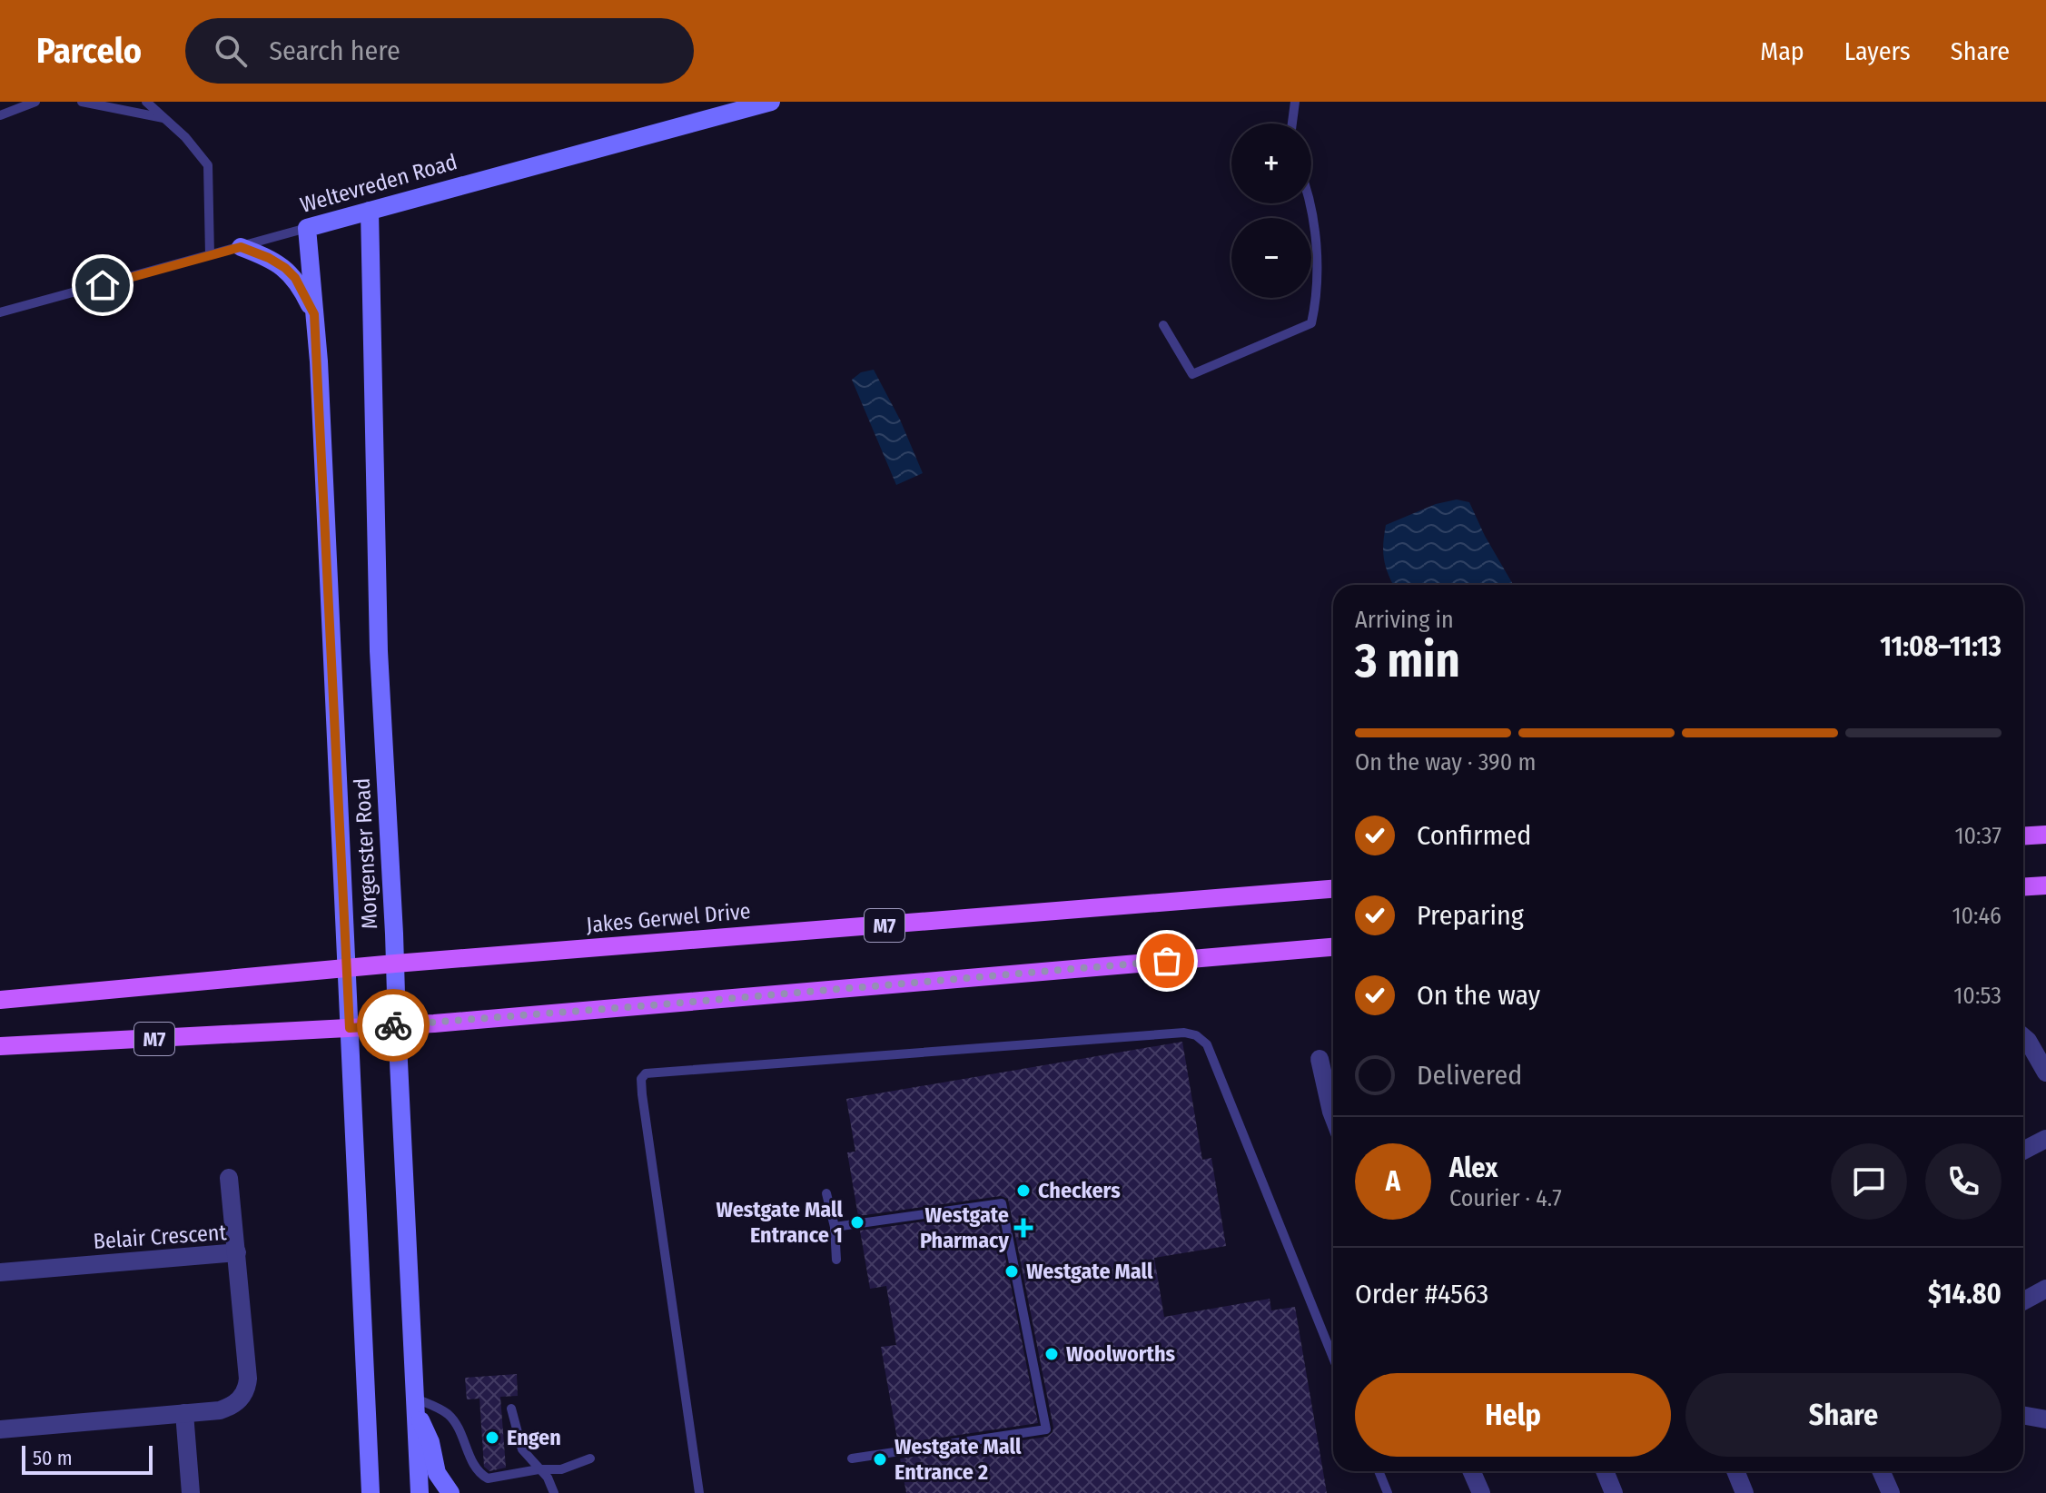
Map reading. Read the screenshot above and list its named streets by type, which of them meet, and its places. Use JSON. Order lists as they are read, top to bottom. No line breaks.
{"streets":{"main road":["Jakes Gerwel Drive","M7"],"street":["Weltevreden Road","Morgenster Road","Belair Crescent"]},"crossings":[["Weltevreden Road","Morgenster Road"],["Morgenster Road","Jakes Gerwel Drive"],["Morgenster Road","M7"]],"places":{"other":["Checkers","Westgate Mall Entrance 1","Westgate Mall","Woolworths","Engen","Westgate Mall Entrance 2"],"health":["Westgate Pharmacy"]},"scale_bar":"50 m","page":{"header":"Parcelo","search":"Search here","nav":["Map","Layers","Share"],"map_buttons":["+","−"],"heading":["3 min","Arriving in","11:08–11:13"],"panel":["Alex","Courier · 4.7","Order #4563","$14.80"],"bar":"On the way · 390 m","list":[["Confirmed","10:37"],["Preparing","10:46"],["On the way","10:53"],"Delivered"],"round":"A","buttons":["Help","Share"],"scale":"50 m"}}
